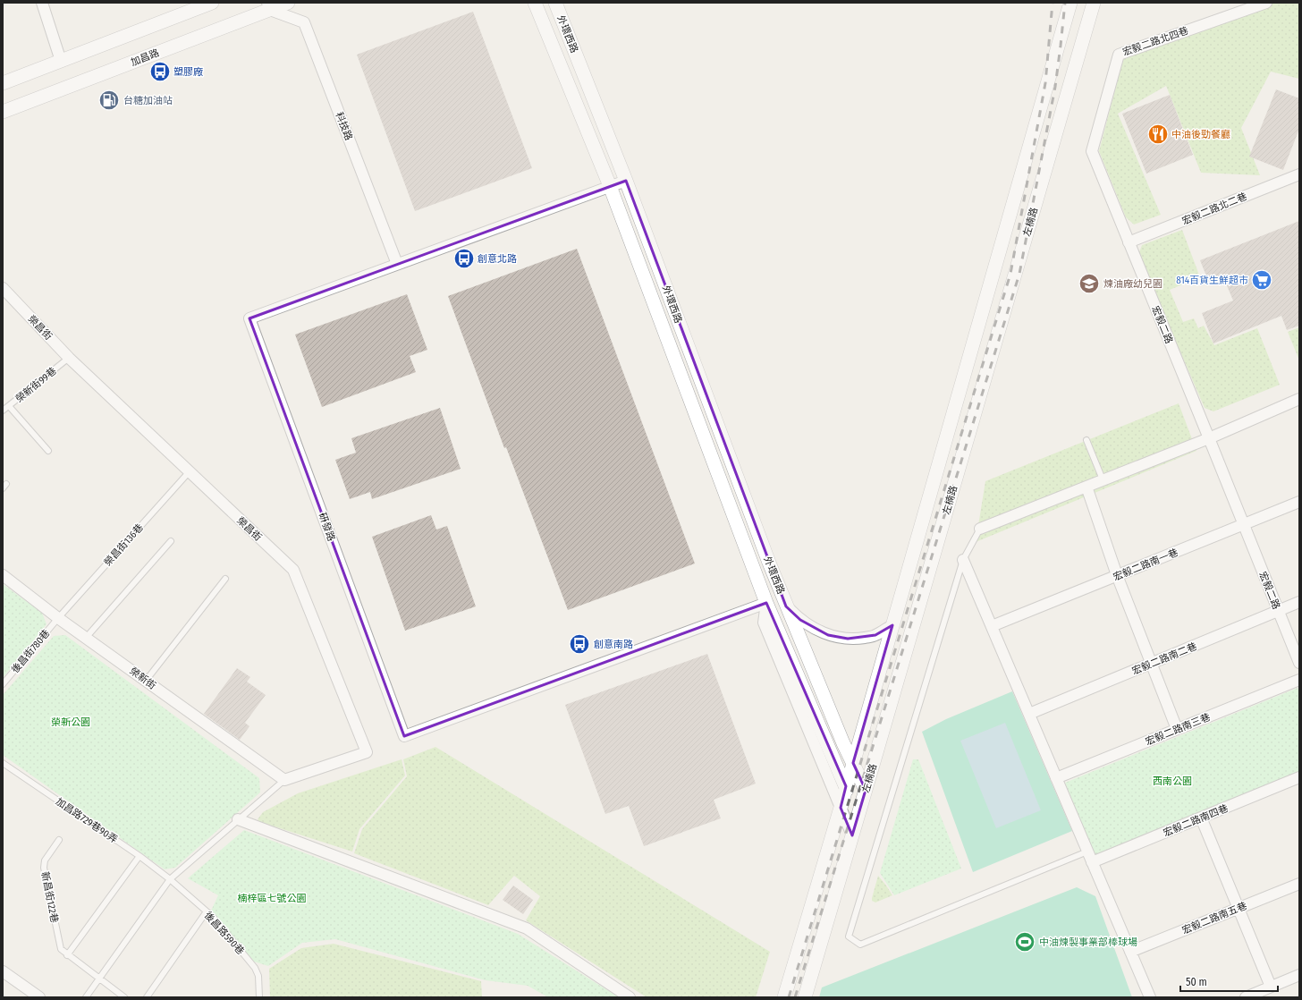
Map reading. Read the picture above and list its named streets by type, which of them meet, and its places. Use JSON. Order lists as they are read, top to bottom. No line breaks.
{"streets":{"street":["外環西路","宏毅二路北四巷","加昌路","科技路","宏毅二路北二巷","左楠路","宏毅二路","榮昌街","研發路","宏毅二路南一巷","宏毅二路南二巷","榮新街","宏毅二路南三巷","宏毅二路南四巷","宏毅二路南五巷"],"lane":["榮新街99巷","榮昌街136巷","後昌街780巷","加昌路729巷90弄","新昌街122巷","後昌路590巷"]},"crossings":[["外環西路","左楠路"],["外環西路","研發路"],["宏毅二路北四巷","宏毅二路"],["加昌路","科技路"],["科技路","研發路"],["宏毅二路北二巷","宏毅二路"],["宏毅二路","宏毅二路南一巷"],["宏毅二路","宏毅二路南二巷"],["榮昌街","榮新街99巷"],["榮昌街","榮昌街136巷"],["榮昌街","榮新街"],["榮昌街136巷","後昌街780巷"],["榮昌街136巷","榮新街"],["後昌街780巷","榮新街"],["加昌路729巷90弄","後昌路590巷"]],"parks":["榮新公園","西南公園","楠梓區七號公園"],"places":{"bus stop":["塑膠廠","創意北路","創意南路"],"fuel station":["台糖加油站"],"restaurant":["中油後勁餐廳"],"supermarket":["814百貨生鮮超市"],"school or university":["煉油廠幼兒園"],"sports":["中油煉製事業部棒球場"]},"scale_bar":"50 m"}
